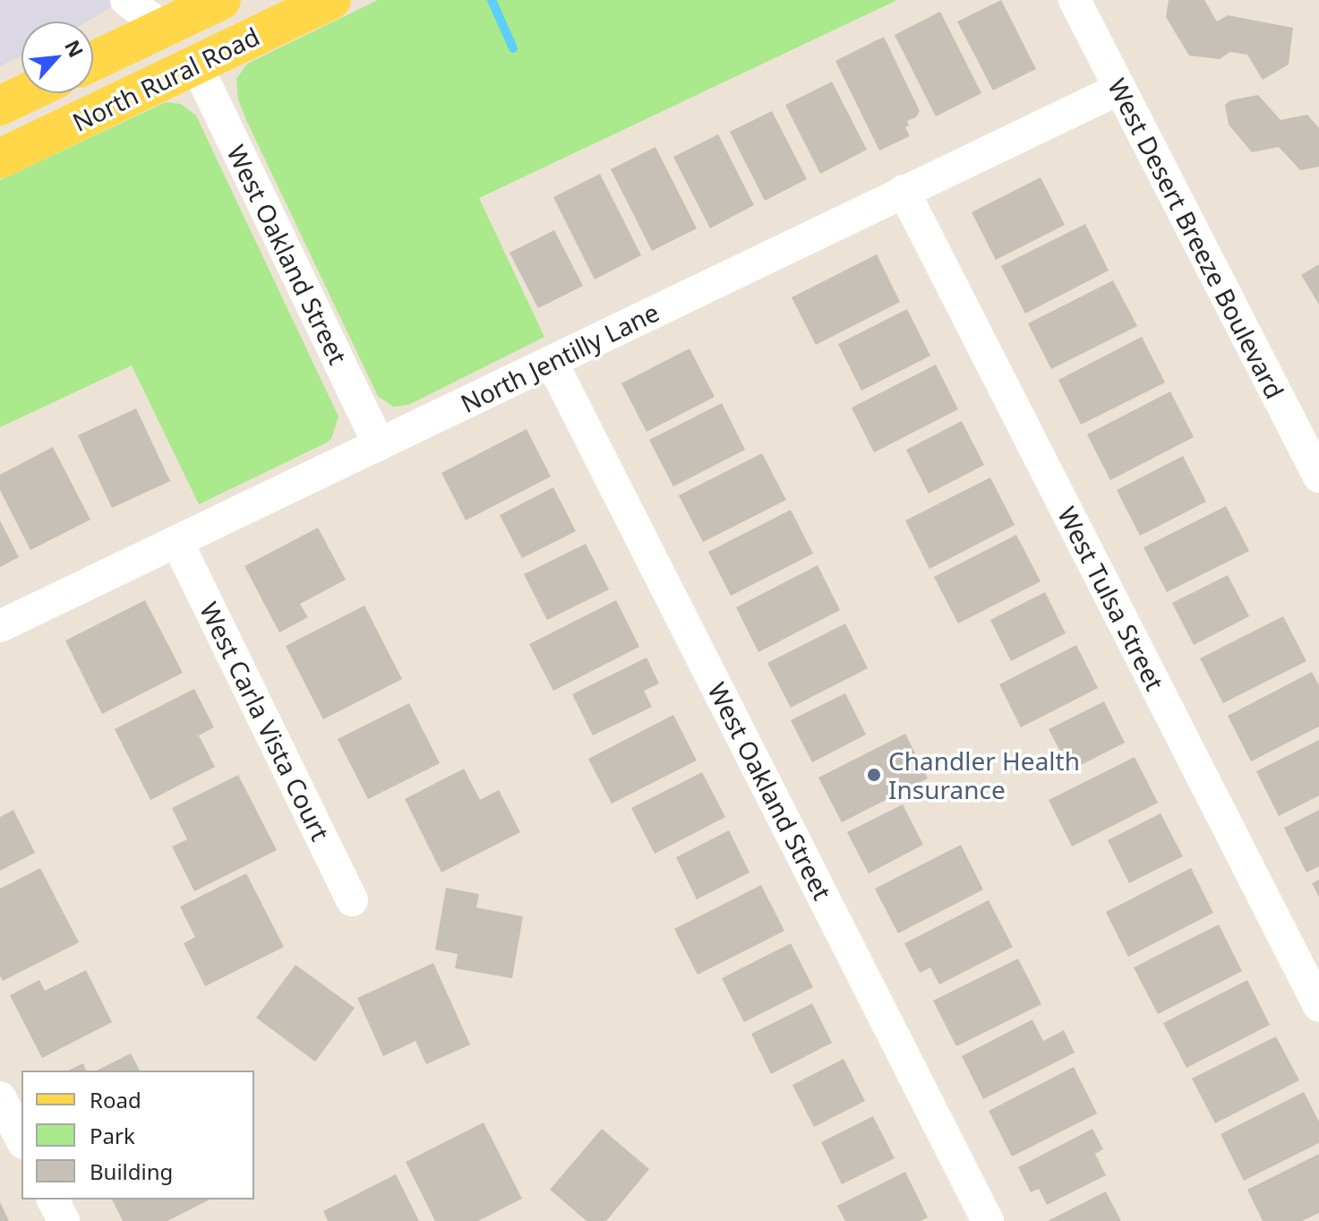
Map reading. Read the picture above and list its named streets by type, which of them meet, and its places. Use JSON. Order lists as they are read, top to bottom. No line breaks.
{"streets":{"main road":["North Rural Road"],"street":["West Desert Breeze Boulevard","West Oakland Street","North Jentilly Lane","West Tulsa Street","West Carla Vista Court"]},"crossings":[["North Rural Road","West Oakland Street"],["West Desert Breeze Boulevard","North Jentilly Lane"],["West Oakland Street","North Jentilly Lane"],["North Jentilly Lane","West Tulsa Street"],["North Jentilly Lane","West Carla Vista Court"]],"places":["Chandler Health Insurance"],"legend":["Road","Park","Building"],"north":"top right"}
